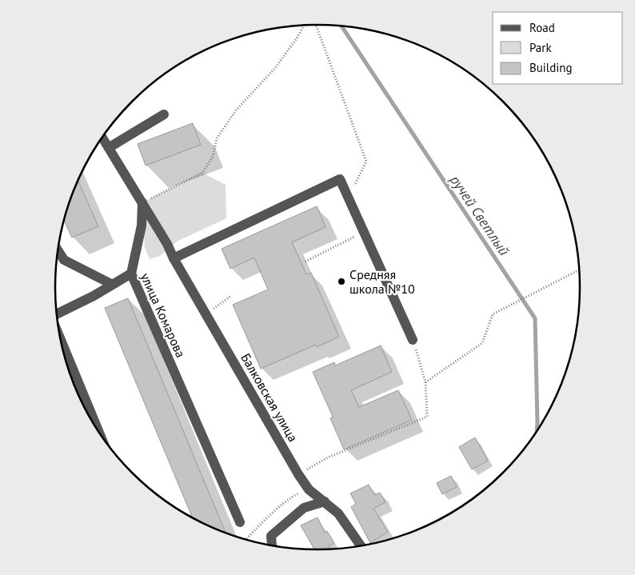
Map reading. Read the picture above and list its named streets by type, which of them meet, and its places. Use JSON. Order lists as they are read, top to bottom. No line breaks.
{"streets":{"street":["улица Комарова","Балковская улица"]},"water":["ручей Светлый"],"places":["Средняя школа №10"],"legend":["Road","Park","Building"]}
